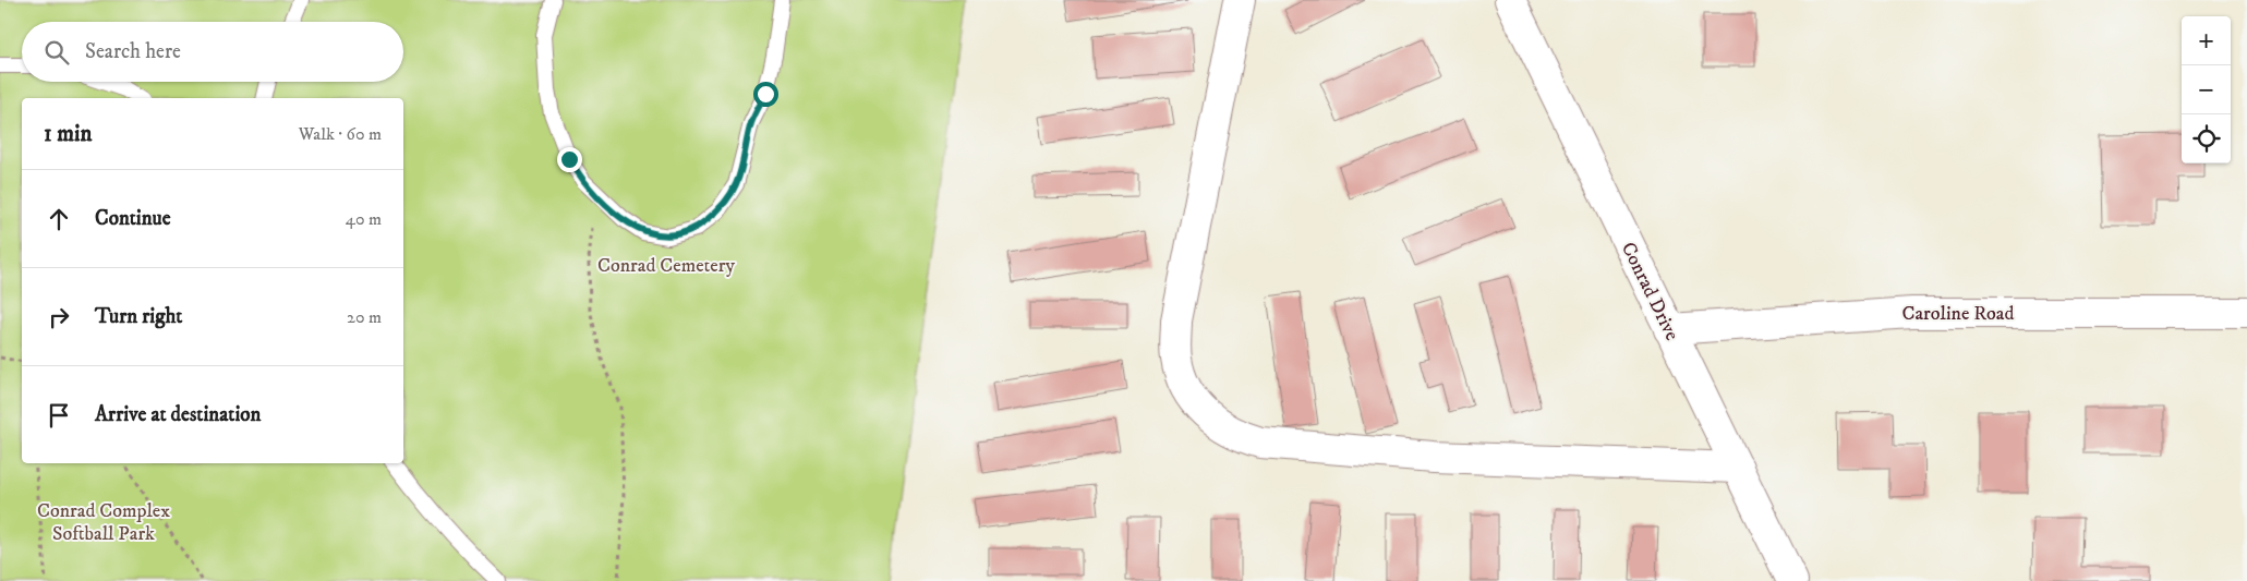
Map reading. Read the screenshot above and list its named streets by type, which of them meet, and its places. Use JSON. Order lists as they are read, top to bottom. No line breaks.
{"streets":{"street":["Conrad Drive","Caroline Road"]},"crossings":[["Conrad Drive","Caroline Road"]],"parks":["Conrad Cemetery","Conrad Complex Softball Park"],"page":{"map_buttons":["+","−"],"search":"Search here","heading":["1 min","Walk · 60 m"],"list":[["Continue","40 m"],["Turn right","20 m"],"Arrive at destination"]}}
